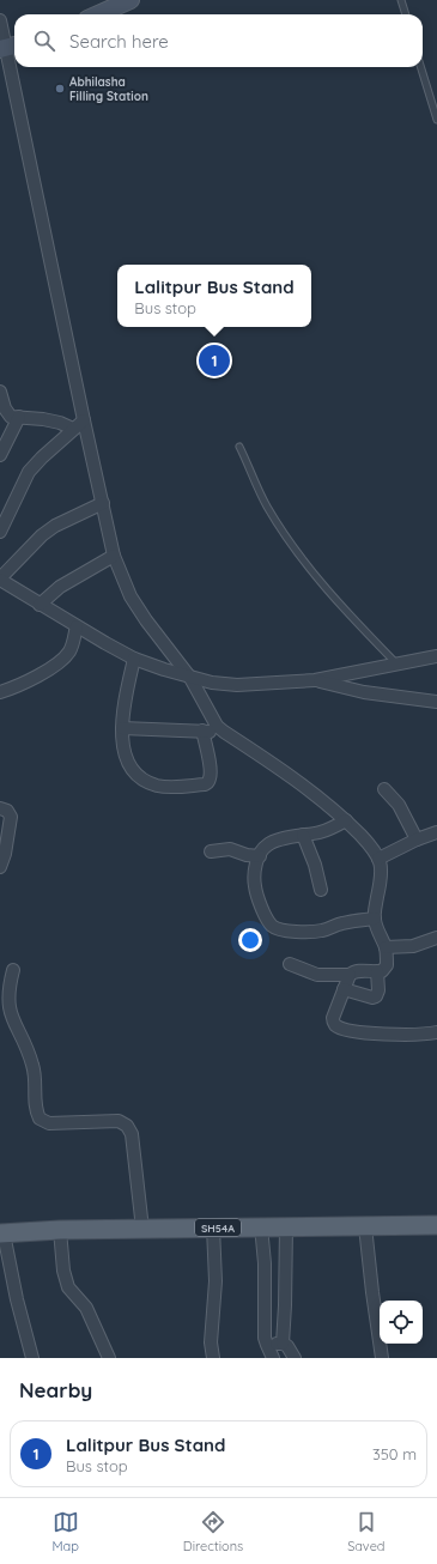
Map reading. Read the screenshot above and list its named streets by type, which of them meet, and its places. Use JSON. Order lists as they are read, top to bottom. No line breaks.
{"streets":{"main road":["SH54A"]},"places":["Abhilasha Filling Station"],"page":{"search":"Search here","popup":["Lalitpur Bus Stand","Bus stop"],"pins":"1","heading":"Nearby","list":[{"mark":"1","name":"Lalitpur Bus Stand","note":"Bus stop","value":"350 m"}],"nav":["Map","Directions","Saved"]}}
